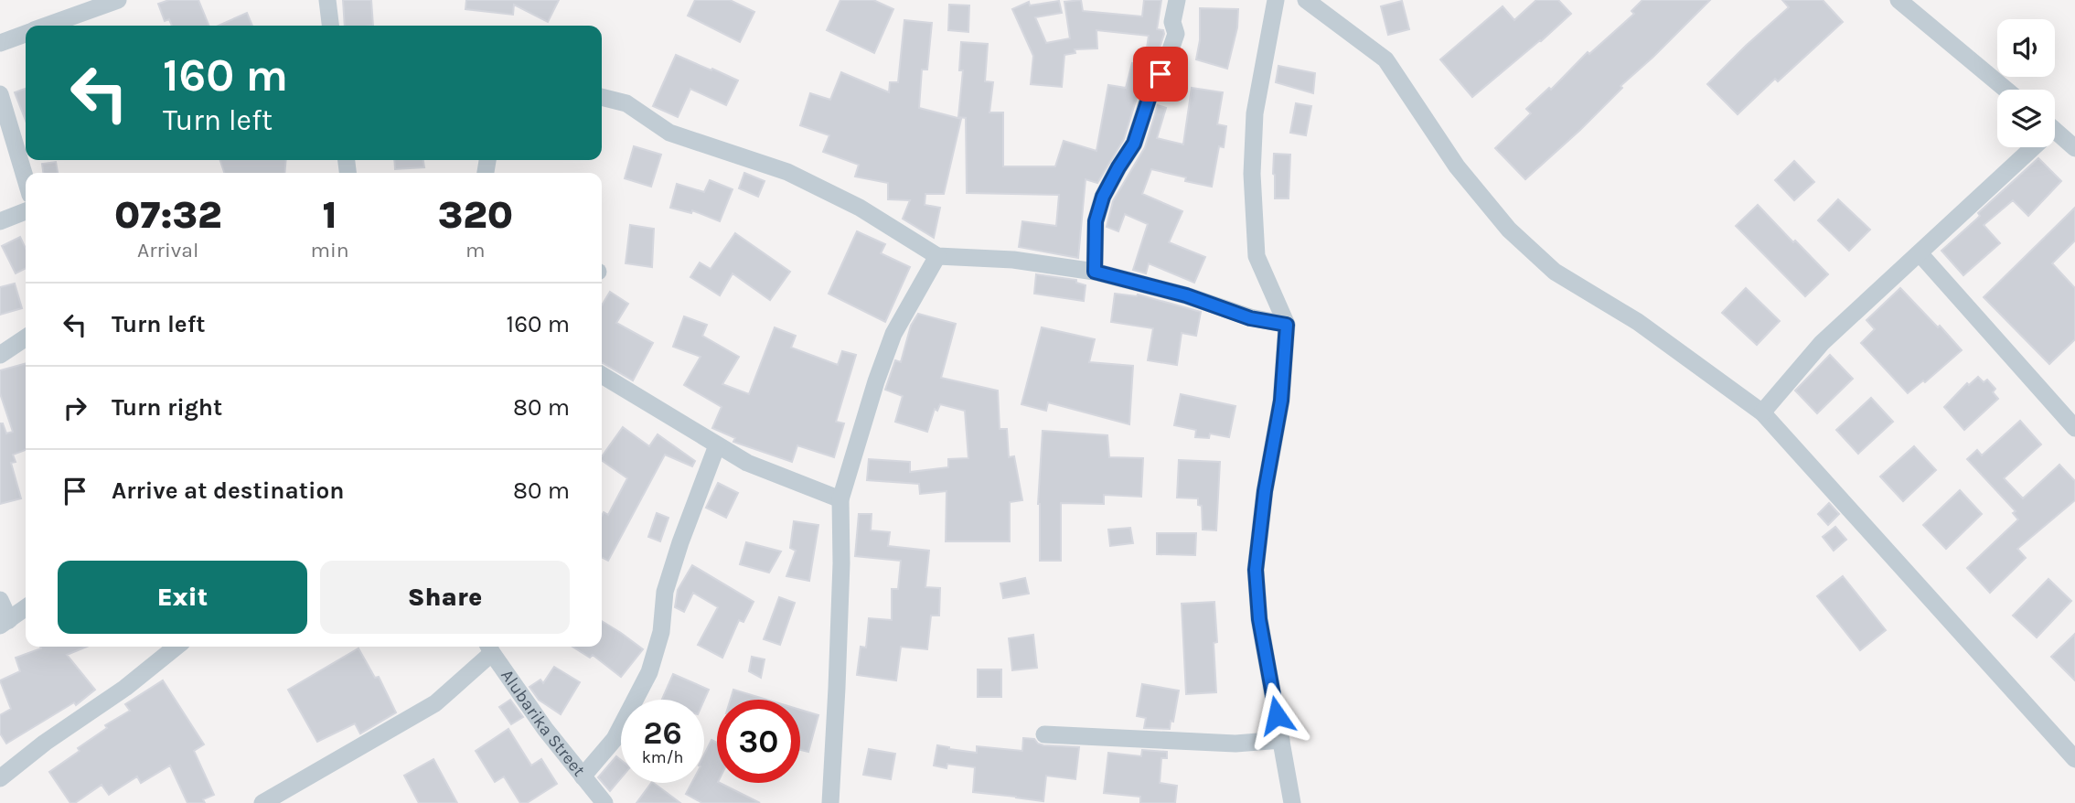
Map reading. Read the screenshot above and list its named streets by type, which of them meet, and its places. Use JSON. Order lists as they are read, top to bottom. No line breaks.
{"streets":{"street":["Alubarika Street"]},"page":{"turn":["160 m","Turn left"],"eta":["07:32","Arrival","1","min","320","m"],"list":[{"name":"Turn left","value":"160 m"},{"name":"Turn right","value":"80 m"},{"name":"Arrive at destination","value":"80 m"}],"buttons":["Exit","Share"],"speed":"26 km/h","limit":"30"}}
